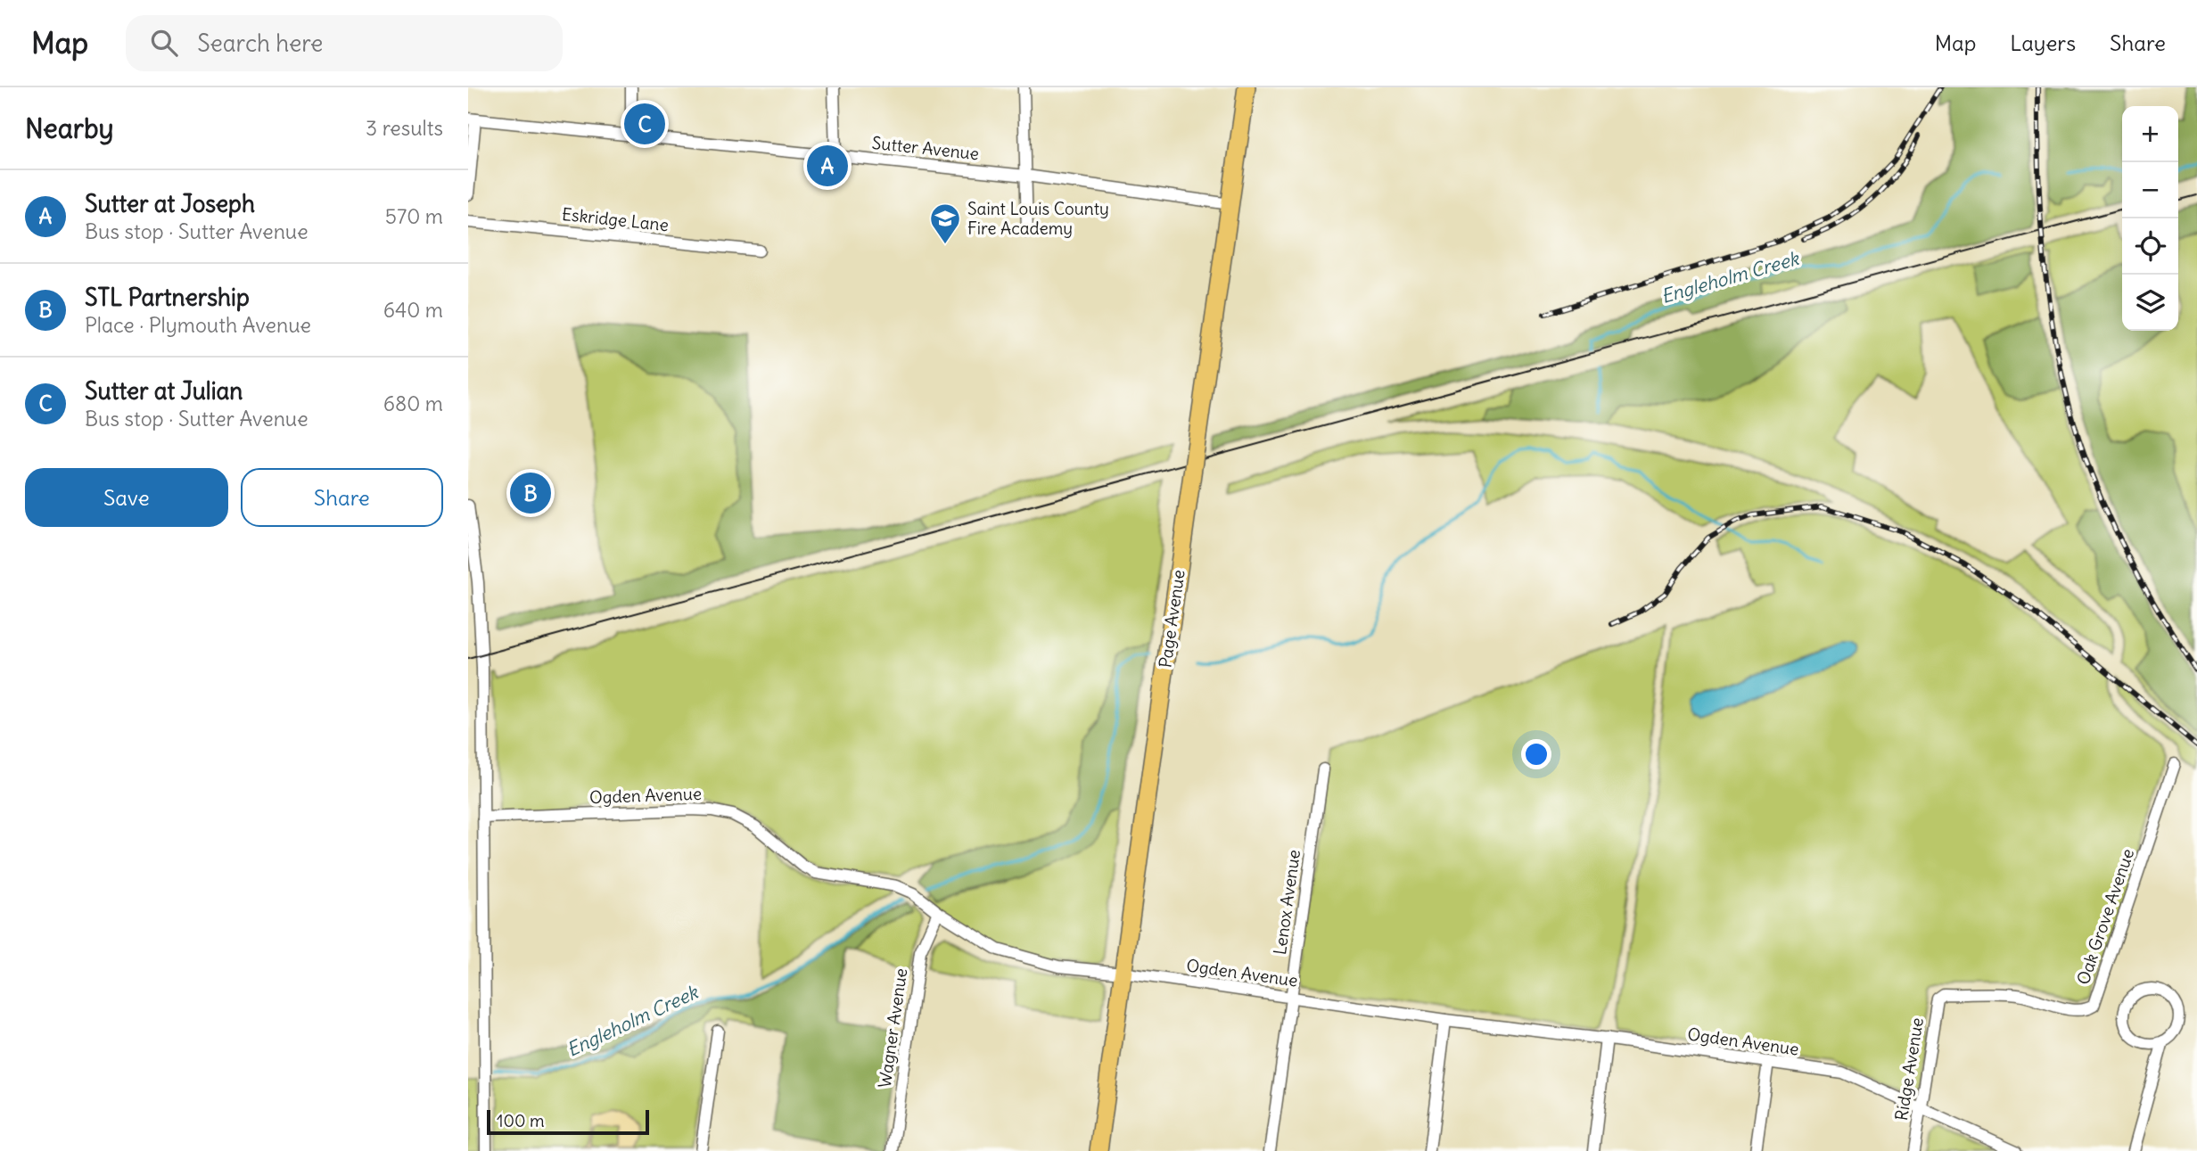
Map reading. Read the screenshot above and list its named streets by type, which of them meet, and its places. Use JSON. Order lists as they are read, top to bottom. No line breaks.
{"streets":{"main road":["Page Avenue"],"street":["Sutter Avenue","Eskridge Lane","Ogden Avenue","Lenox Avenue","Oak Grove Avenue","Wagner Avenue","Ridge Avenue"]},"crossings":[["Sutter Avenue","Page Avenue"],["Page Avenue","Ogden Avenue"],["Ogden Avenue","Lenox Avenue"],["Ogden Avenue","Wagner Avenue"],["Ogden Avenue","Ridge Avenue"],["Oak Grove Avenue","Ridge Avenue"]],"water":["Engleholm Creek"],"places":{"school or university":["Saint Louis County Fire Academy"]},"scale_bar":"100 m","page":{"header":"Map","search":"Search here","nav":["Map","Layers","Share"],"heading":["Nearby","3 results"],"pins":["C","A","B"],"map_buttons":["+","−"],"list":[{"mark":"A","name":"Sutter at Joseph","note":"Bus stop · Sutter Avenue","value":"570 m"},{"mark":"B","name":"STL Partnership","note":"Place · Plymouth Avenue","value":"640 m"},{"mark":"C","name":"Sutter at Julian","note":"Bus stop · Sutter Avenue","value":"680 m"}],"buttons":["Save","Share"],"scale":"100 m"}}
